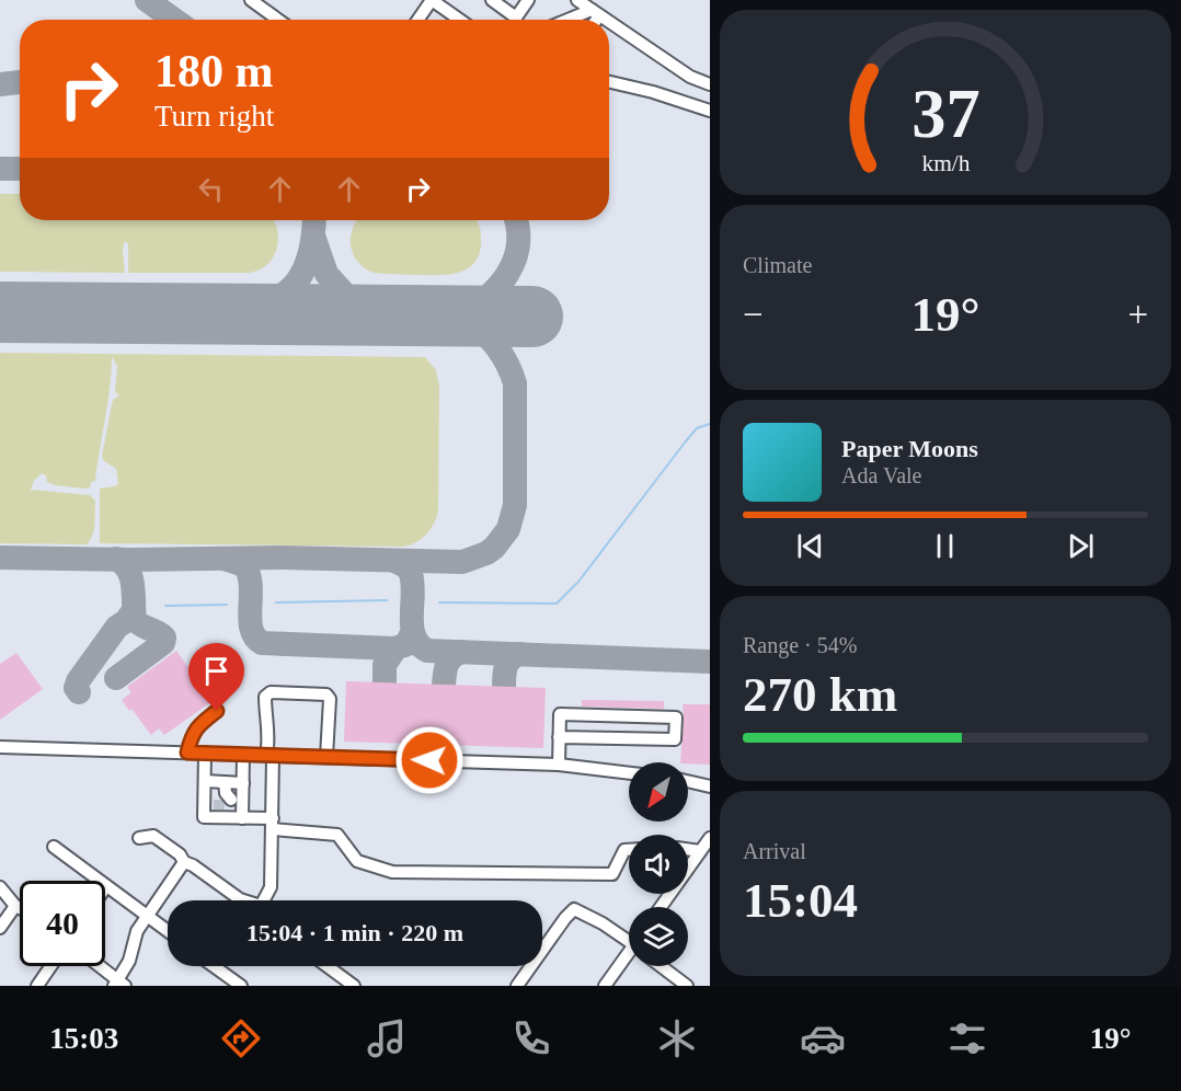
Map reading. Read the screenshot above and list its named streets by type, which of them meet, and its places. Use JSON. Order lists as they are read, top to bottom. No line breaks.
{"north":"bottom left","page":{"turn":["180 m","Turn right"],"tile":["Climate",["Range · 54%","270 km"],["Arrival","15:04"]],"heat":["−","19°","+"],"song":["Paper Moons","Ada Vale"],"limit":"40","trip":"15:04 · 1 min · 220 m","tabs":["15:03","19°"],"gauge":["37","km/h"]}}
